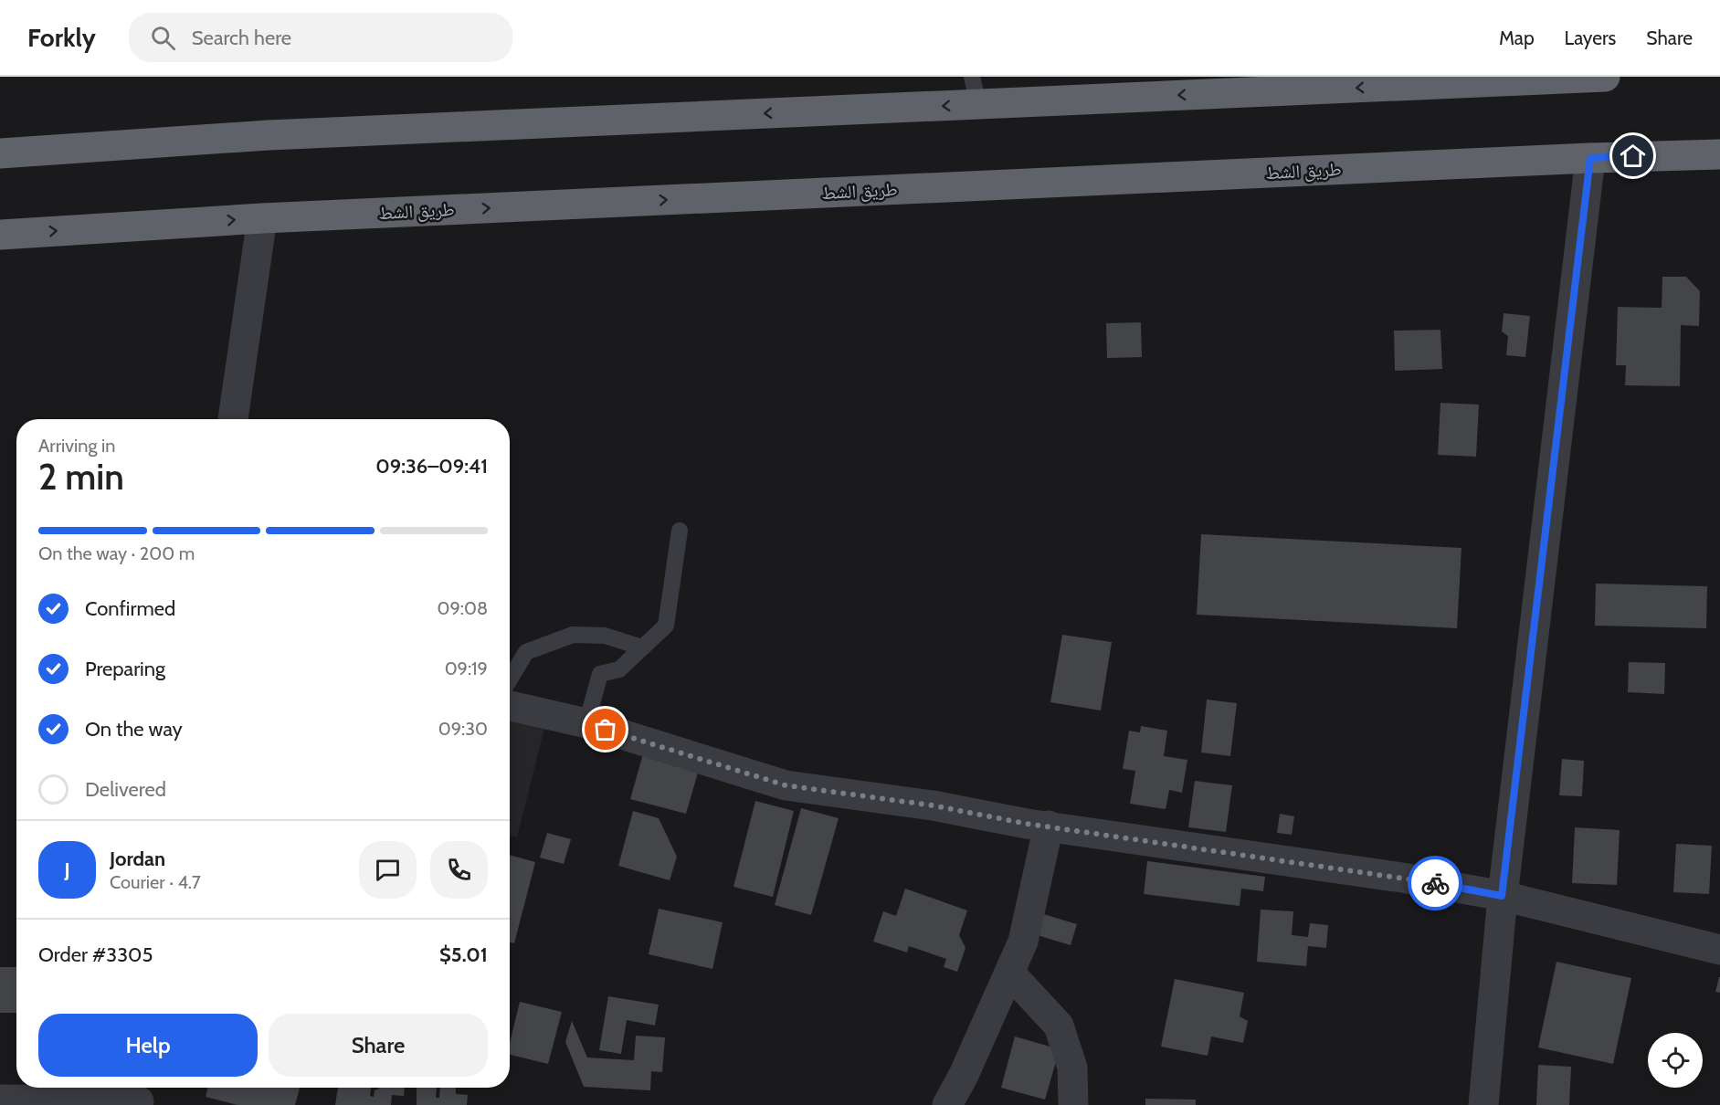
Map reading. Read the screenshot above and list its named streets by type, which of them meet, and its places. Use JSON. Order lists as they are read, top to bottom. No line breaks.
{"streets":{"highway":["طريق الشط"]},"page":{"header":"Forkly","search":"Search here","nav":["Map","Layers","Share"],"heading":["2 min","Arriving in","09:36–09:41"],"panel":["Jordan","Courier · 4.7","Order #3305","$5.01"],"bar":"On the way · 200 m","list":[["Confirmed","09:08"],["Preparing","09:19"],["On the way","09:30"],"Delivered"],"round":"J","buttons":["Help","Share"]}}
